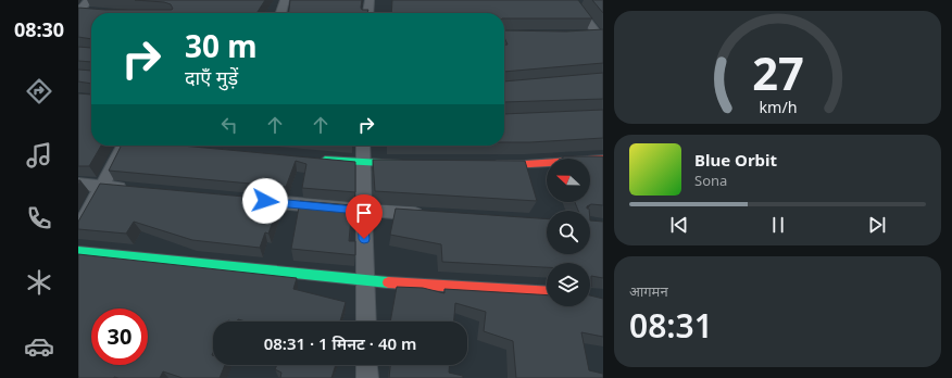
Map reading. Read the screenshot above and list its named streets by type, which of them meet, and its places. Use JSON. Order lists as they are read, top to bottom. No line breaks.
{"north":"left","page":{"tabs":"08:30","turn":["30 m","दाएँ मुड़ें"],"song":["Blue Orbit","Sona"],"tile":["आगमन","08:31"],"limit":"30","trip":"08:31 · 1 मिनट · 40 m","gauge":["27","km/h"]}}
